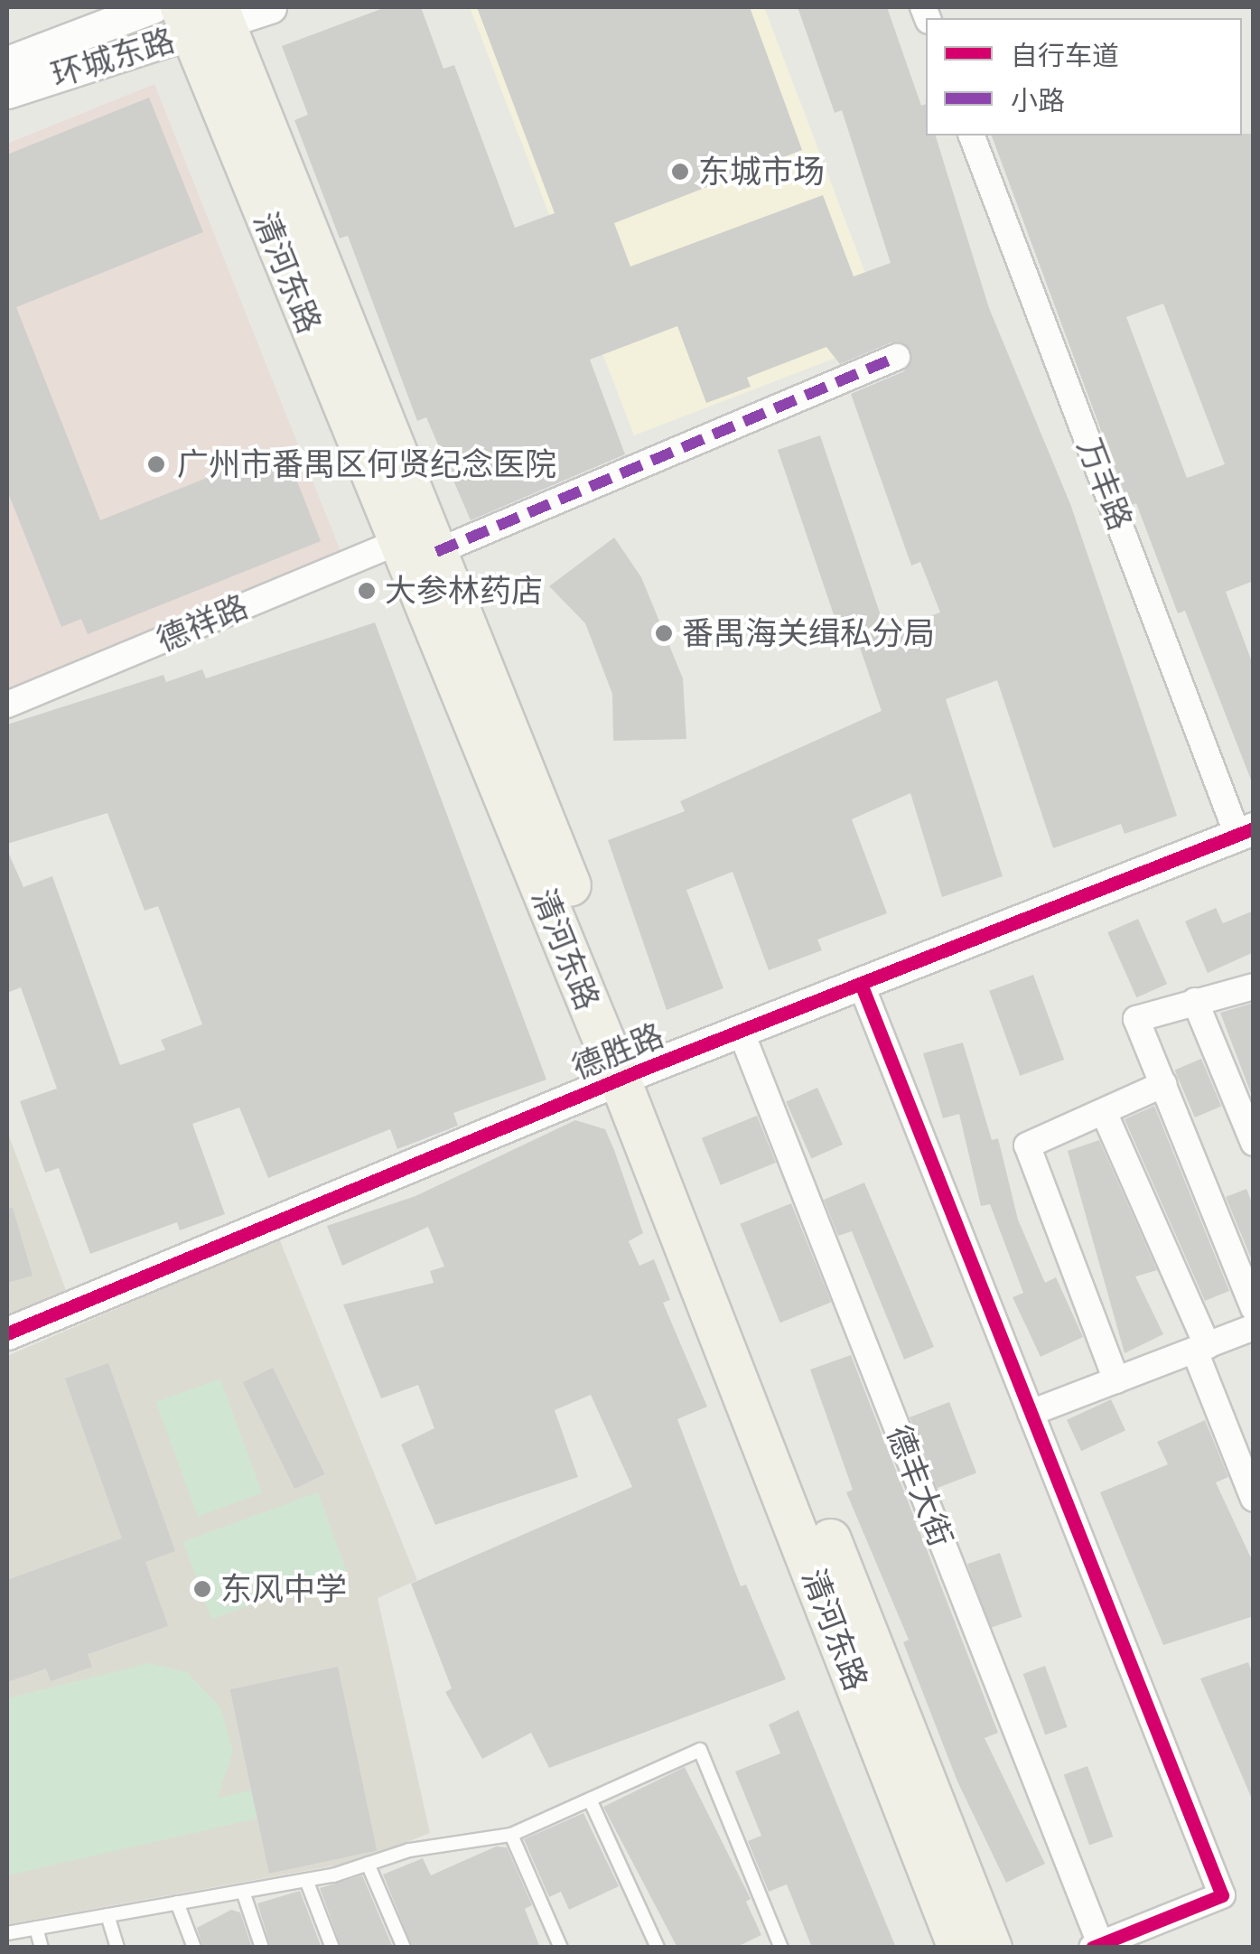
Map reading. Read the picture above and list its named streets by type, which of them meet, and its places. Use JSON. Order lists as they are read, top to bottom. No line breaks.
{"streets":{"main road":["清河东路"],"street":["环城东路","万丰路","德祥路","德胜路","德丰大街"]},"crossings":[["环城东路","清河东路"],["清河东路","德祥路"],["清河东路","德胜路"],["万丰路","德胜路"],["德胜路","德丰大街"]],"places":["东城市场","广州市番禺区何贤纪念医院","大参林药店","番禺海关缉私分局","东风中学"],"legend":["自行车道","小路"]}
